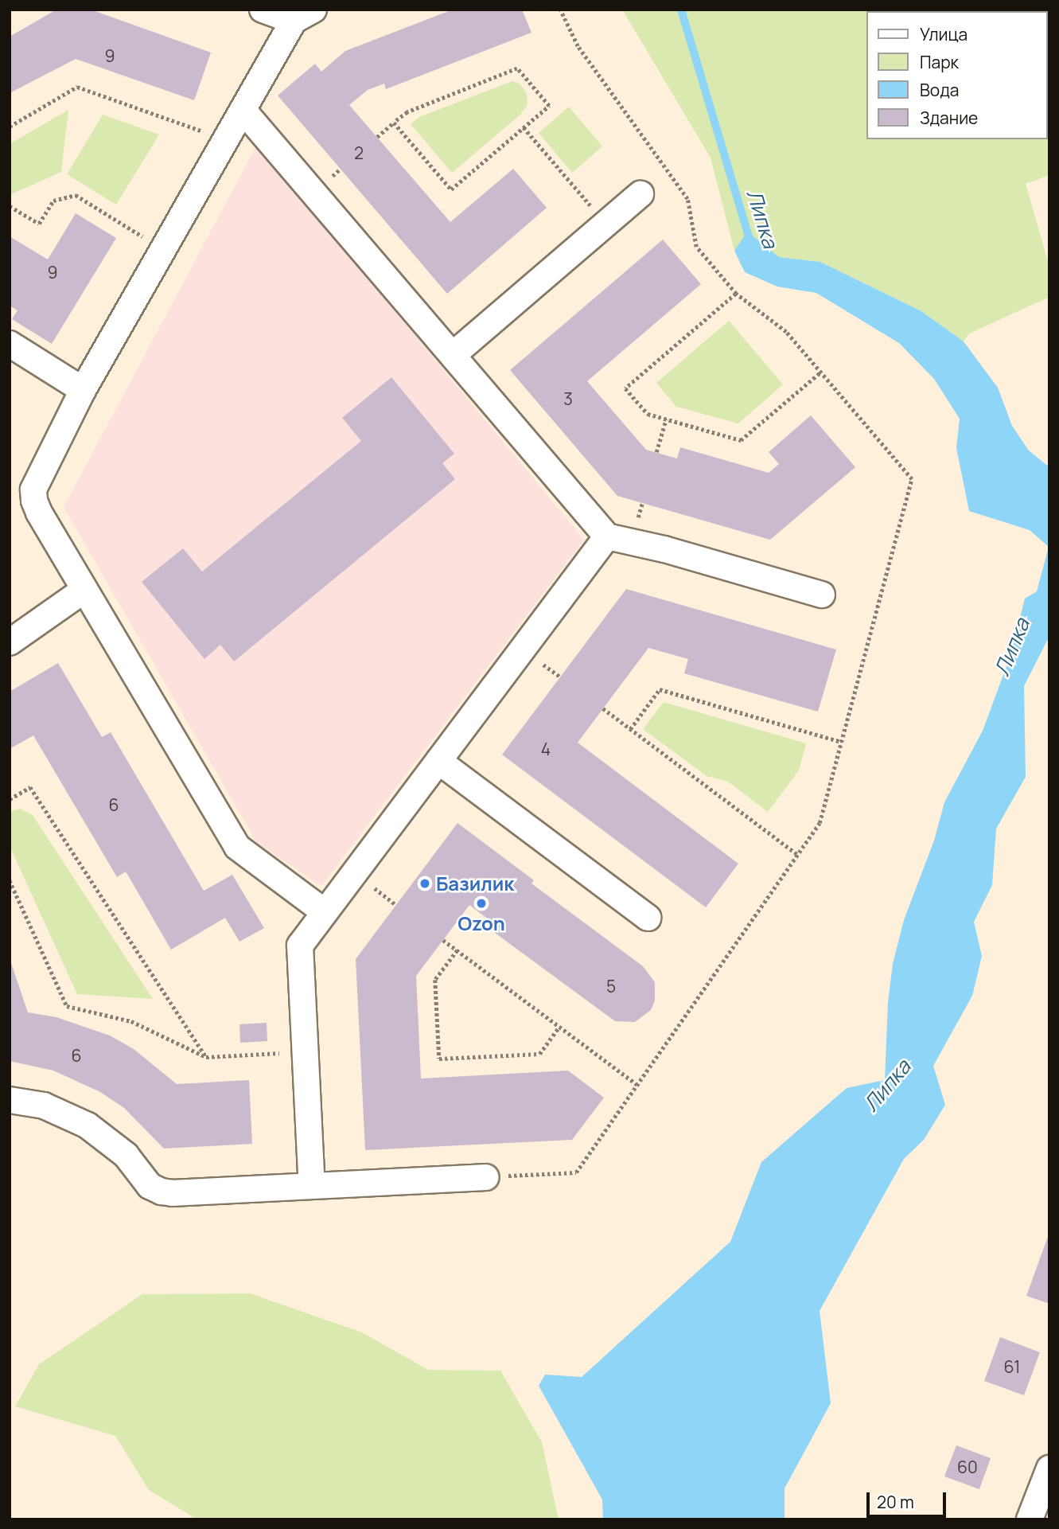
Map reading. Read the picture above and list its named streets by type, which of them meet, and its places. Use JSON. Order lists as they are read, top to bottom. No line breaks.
{"water":["Липка"],"places":["Базилик","Ozon"],"house_numbers":["9","2","9","3","4","6","5","6","61","60"],"legend":["Улица","Парк","Вода","Здание"],"scale_bar":"20 m"}
